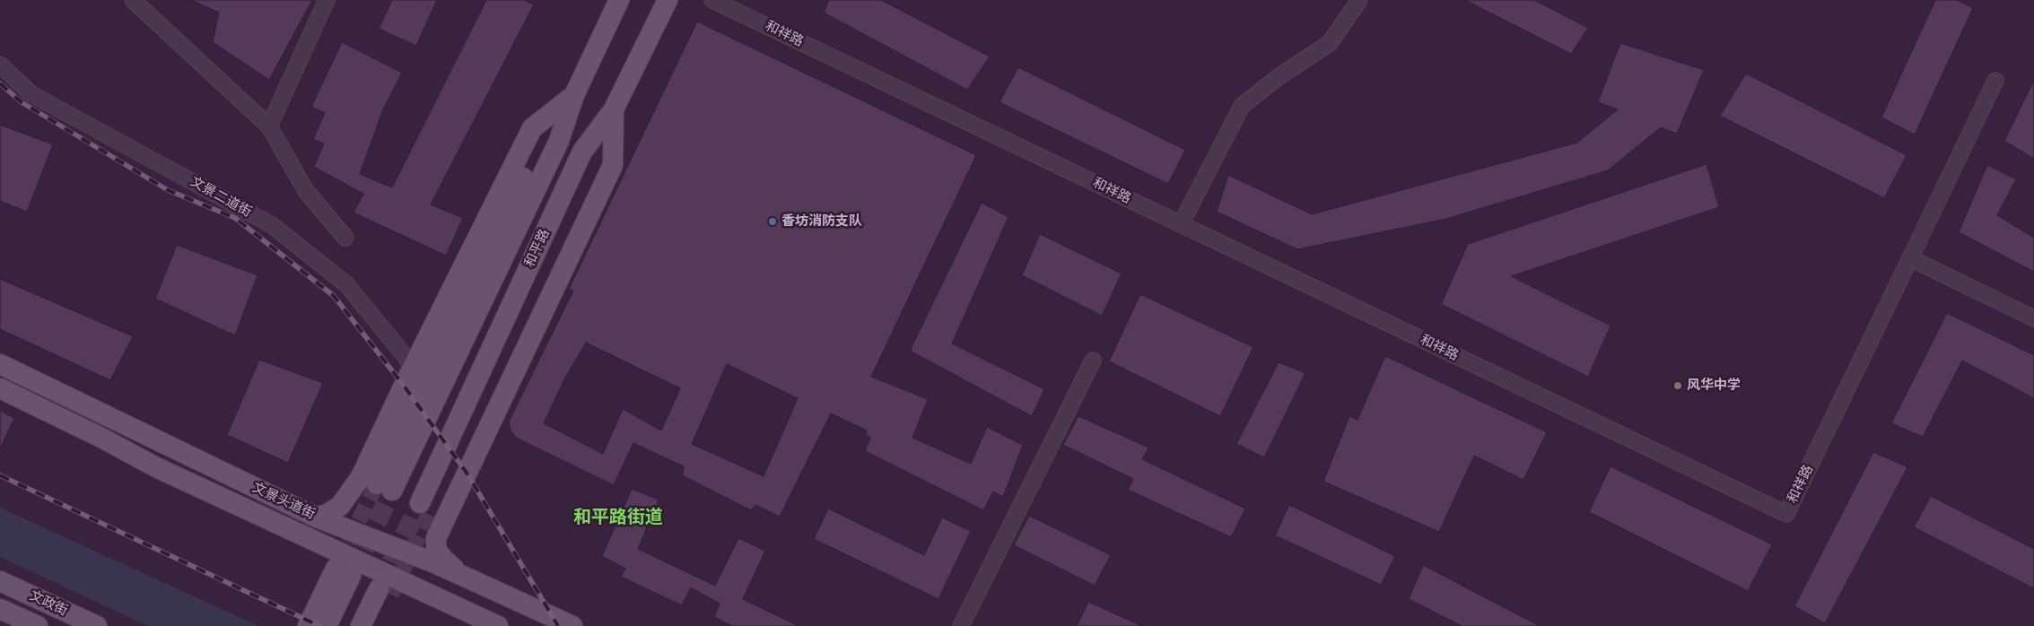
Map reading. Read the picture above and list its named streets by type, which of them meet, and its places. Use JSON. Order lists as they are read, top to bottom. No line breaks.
{"streets":{"main road":["文景头道街","文政街"],"street":["和祥路","文景二道街"]},"districts":["和平路街道"],"places":["香坊消防支队","风华中学"]}
